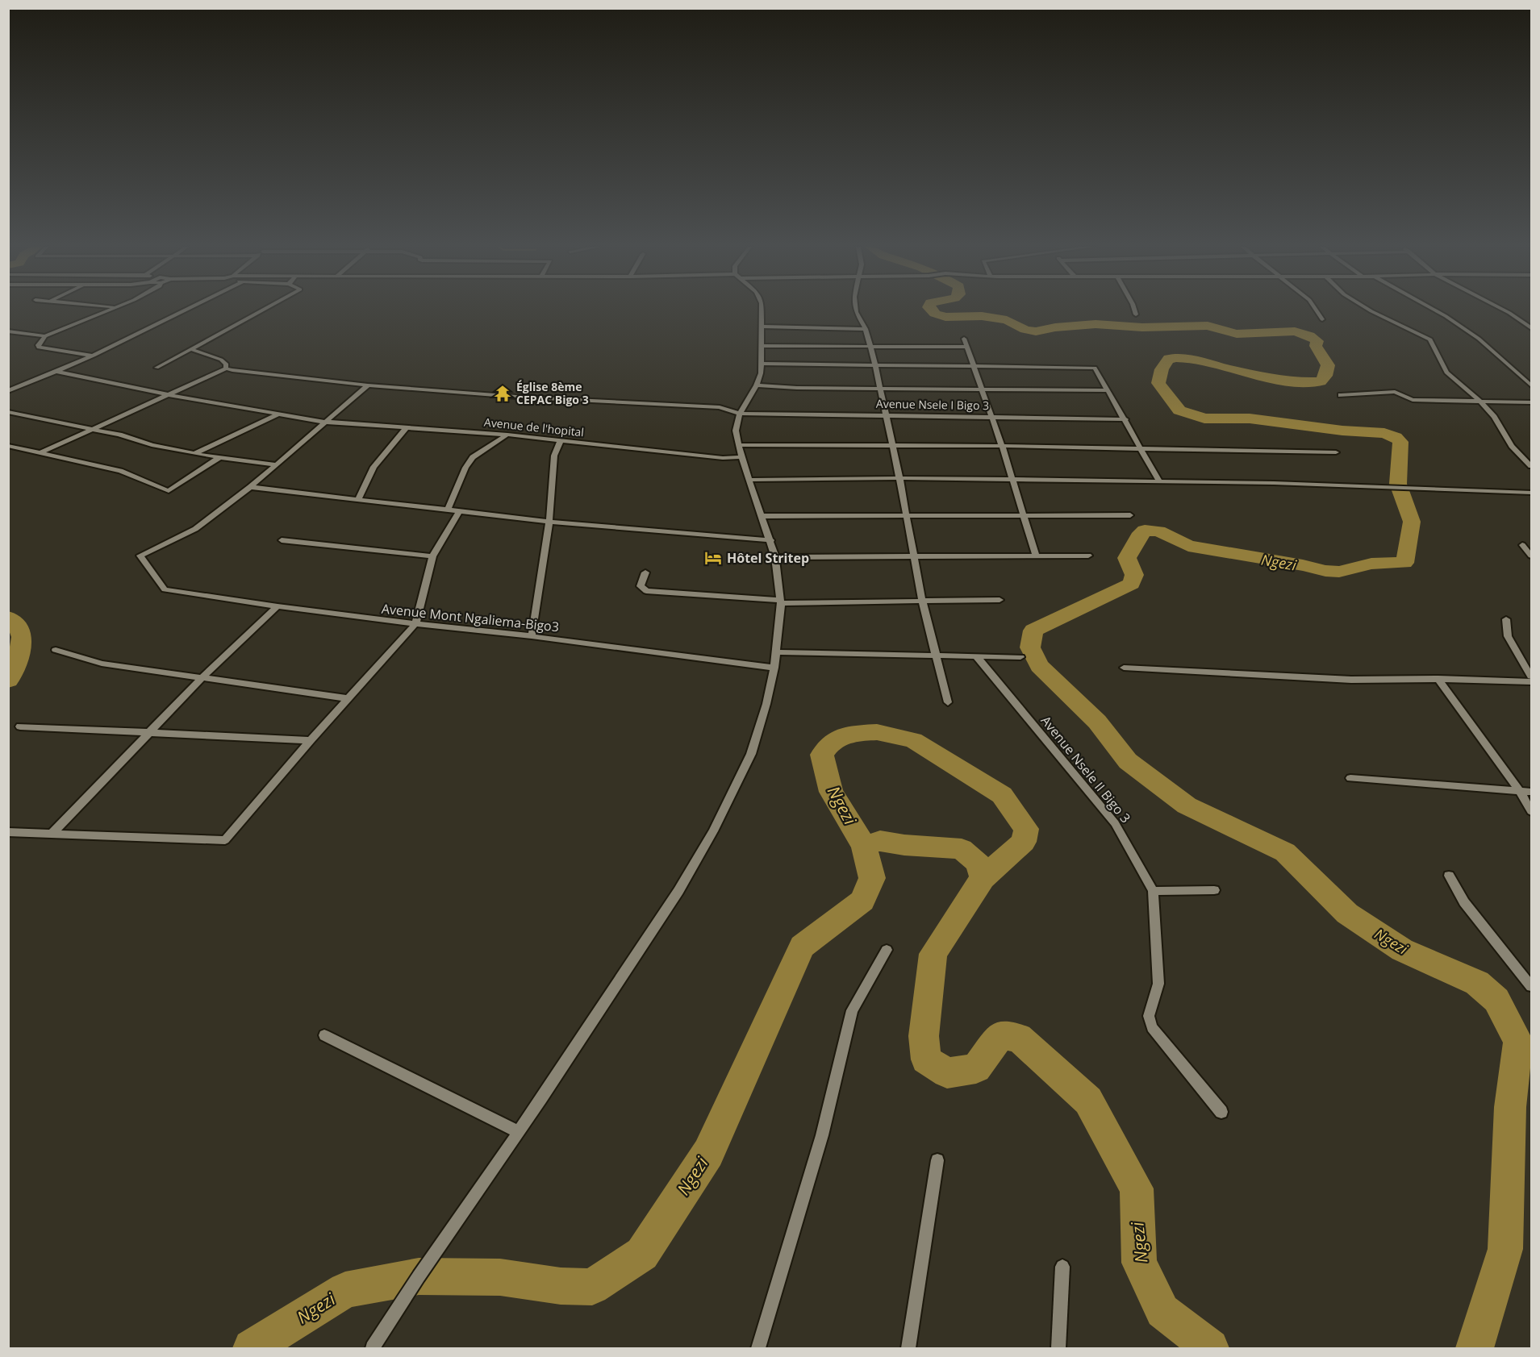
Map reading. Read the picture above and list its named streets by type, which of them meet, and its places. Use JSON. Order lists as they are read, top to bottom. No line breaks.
{"streets":{"street":["Avenue Nsele I Bigo 3","Avenue de l'hopital","Avenue Mont Ngaliema-Bigo3","Avenue Nsele II Bigo 3"]},"water":["Ngezi"],"places":{"temple":["Église 8ème CEPAC Bigo 3"],"hotel":["Hôtel Stritep"]}}
